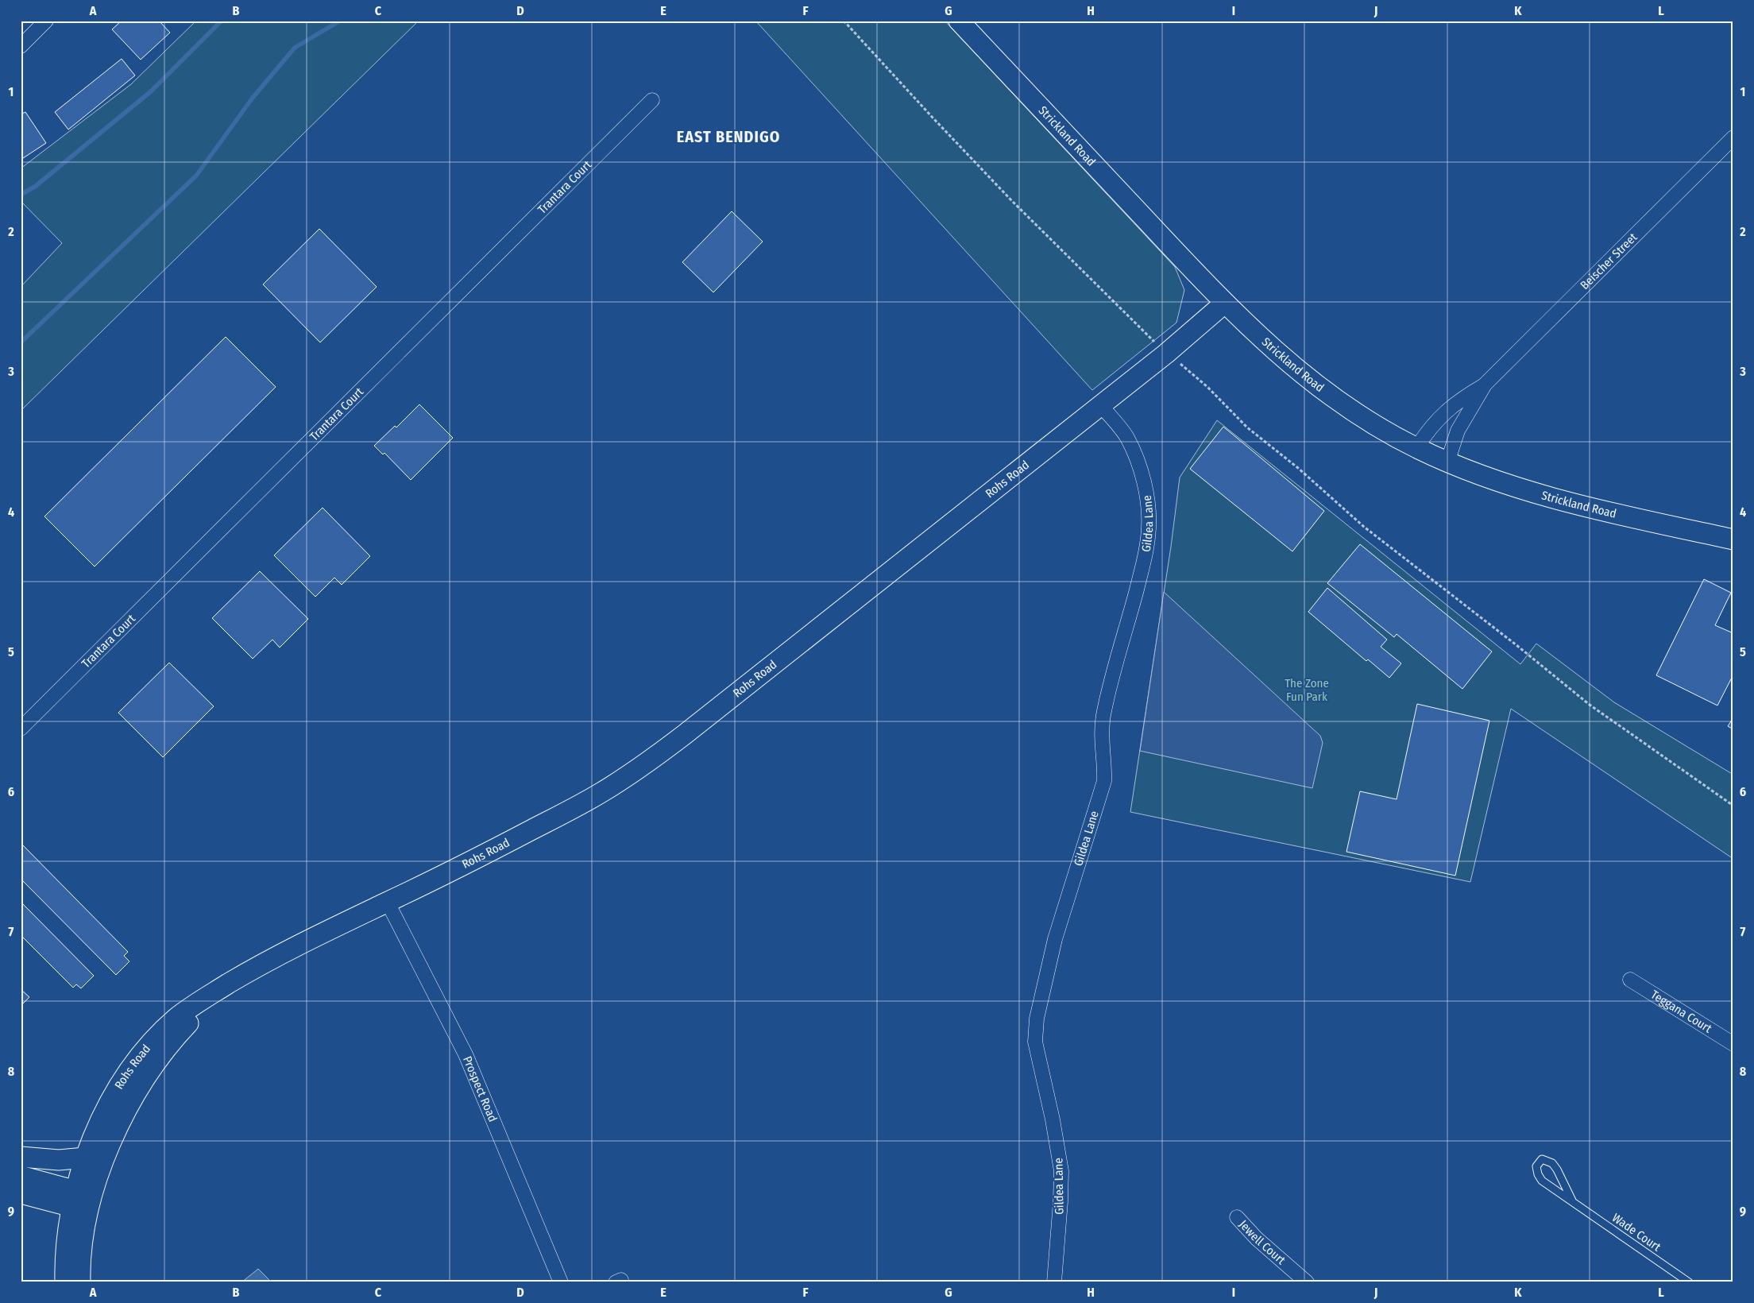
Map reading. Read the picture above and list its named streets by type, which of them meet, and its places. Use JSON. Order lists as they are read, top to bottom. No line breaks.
{"streets":{"main road":["Strickland Road","Rohs Road"],"street":["Trantara Court","Beischer Street","Gildea Lane","Teggana Court","Prospect Road","Jewell Court"],"lane":["Wade Court"]},"crossings":[["Strickland Road","Beischer Street"],["Strickland Road","Rohs Road"],["Rohs Road","Gildea Lane"],["Rohs Road","Prospect Road"]],"districts":["EAST BENDIGO"],"parks":["The Zone Fun Park"],"grid":{"columns":["A","B","C","D","E","F","G","H","I","J","K","L"],"rows":["1","2","3","4","5","6","7","8","9"]}}
